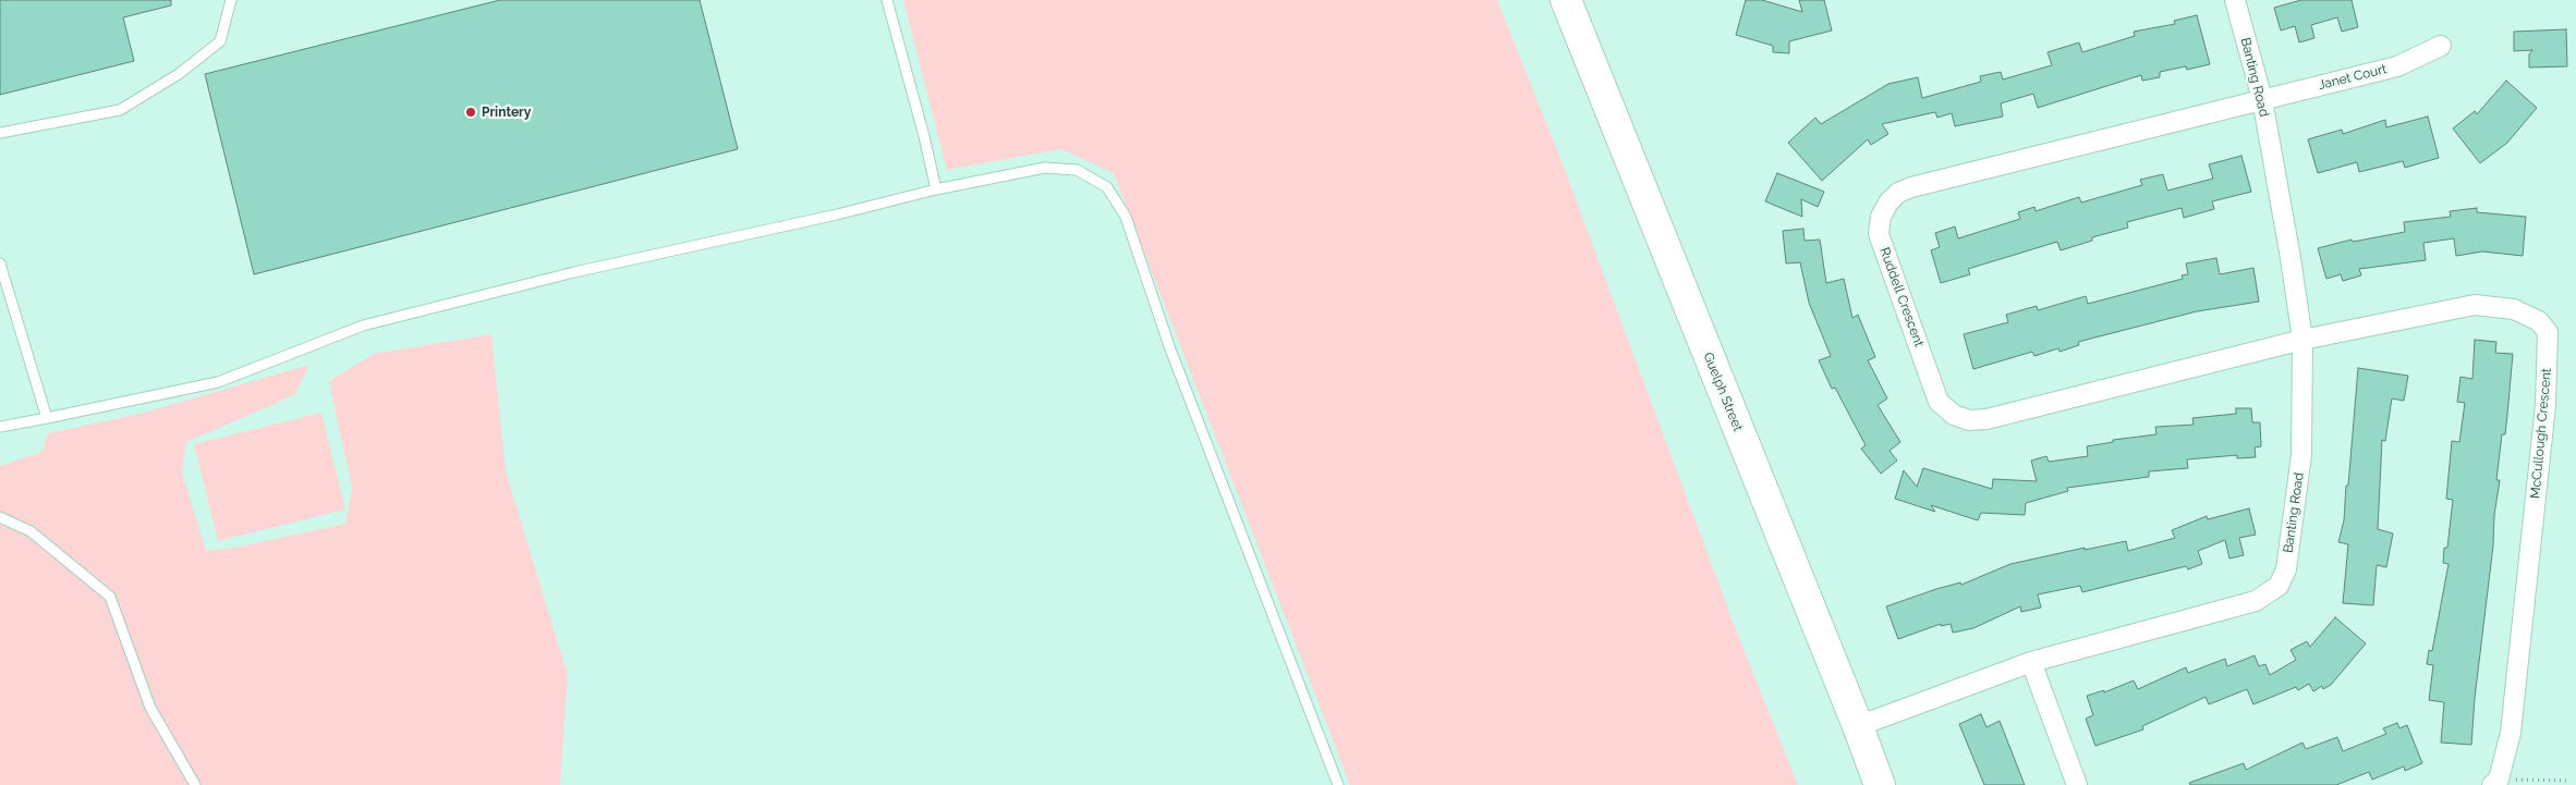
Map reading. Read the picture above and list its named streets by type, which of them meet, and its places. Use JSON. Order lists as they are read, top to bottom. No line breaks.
{"streets":{"main road":["Guelph Street"],"street":["Banting Road","Janet Court","Ruddell Crescent","McCullough Crescent"]},"crossings":[["Banting Road","Janet Court"],["Banting Road","Ruddell Crescent"],["Banting Road","Guelph Street"],["Banting Road","McCullough Crescent"],["Janet Court","Ruddell Crescent"],["Ruddell Crescent","McCullough Crescent"]],"places":["Printery"]}
